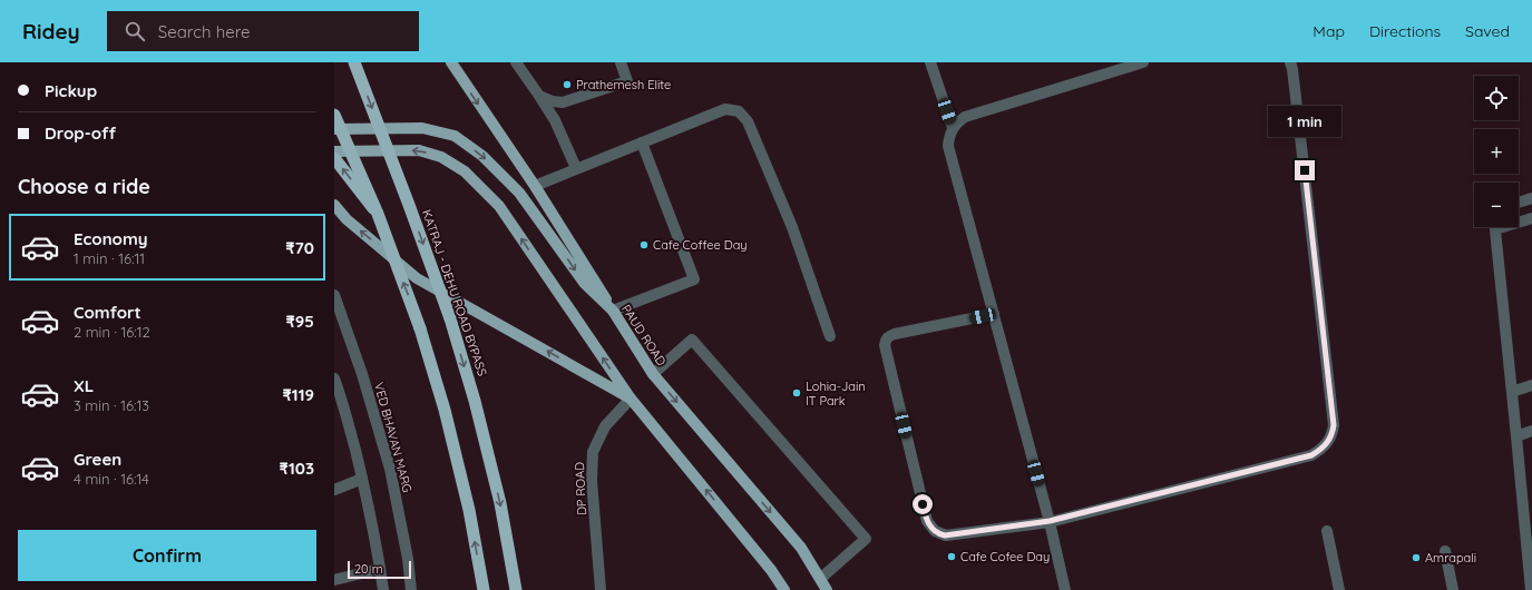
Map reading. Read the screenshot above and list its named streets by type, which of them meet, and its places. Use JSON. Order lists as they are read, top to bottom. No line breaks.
{"streets":{"highway":["KATRAJ - DEHU ROAD BYPASS"],"main road":["PAUD ROAD"],"street":["VED BHAVAN MARG","DP ROAD"]},"places":["Prathemesh Elite","Cafe Coffee Day","Lohia-Jain IT Park","Cafe Cofee Day","Amrapali"],"scale_bar":"20 m","page":{"header":"Ridey","search":"Search here","nav":["Map","Directions","Saved"],"banner":["Pickup","Drop-off"],"map_buttons":["+","−"],"bubble":"1 min","heading":"Choose a ride","list":[{"name":"Economy","note":"1 min · 16:11","value":"₹70"},{"name":"Comfort","note":"2 min · 16:12","value":"₹95"},{"name":"XL","note":"3 min · 16:13","value":"₹119"},{"name":"Green","note":"4 min · 16:14","value":"₹103"}],"buttons":"Confirm","scale":"20 m"}}
